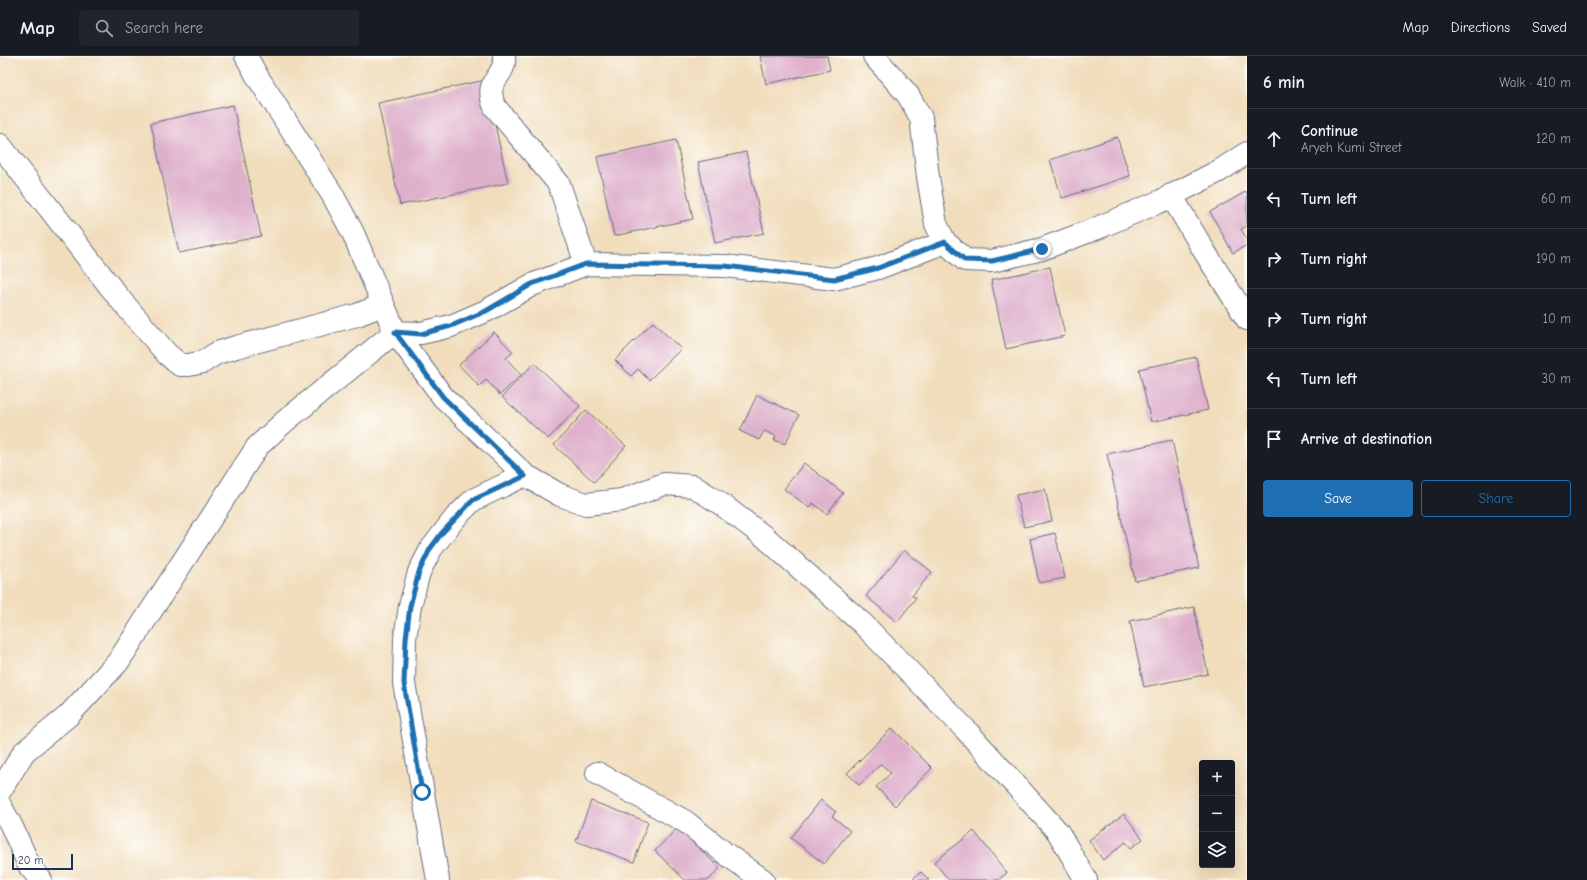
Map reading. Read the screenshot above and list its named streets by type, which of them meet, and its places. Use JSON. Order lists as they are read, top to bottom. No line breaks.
{"scale_bar":"20 m","page":{"header":"Map","search":"Search here","nav":["Map","Directions","Saved"],"heading":["6 min","Walk · 410 m"],"list":[["Continue","Aryeh Kumi Street","120 m"],["Turn left","60 m"],["Turn right","190 m"],["Turn right","10 m"],["Turn left","30 m"],"Arrive at destination"],"buttons":["Save","Share"],"map_buttons":["+","−"],"scale":"20 m"}}
